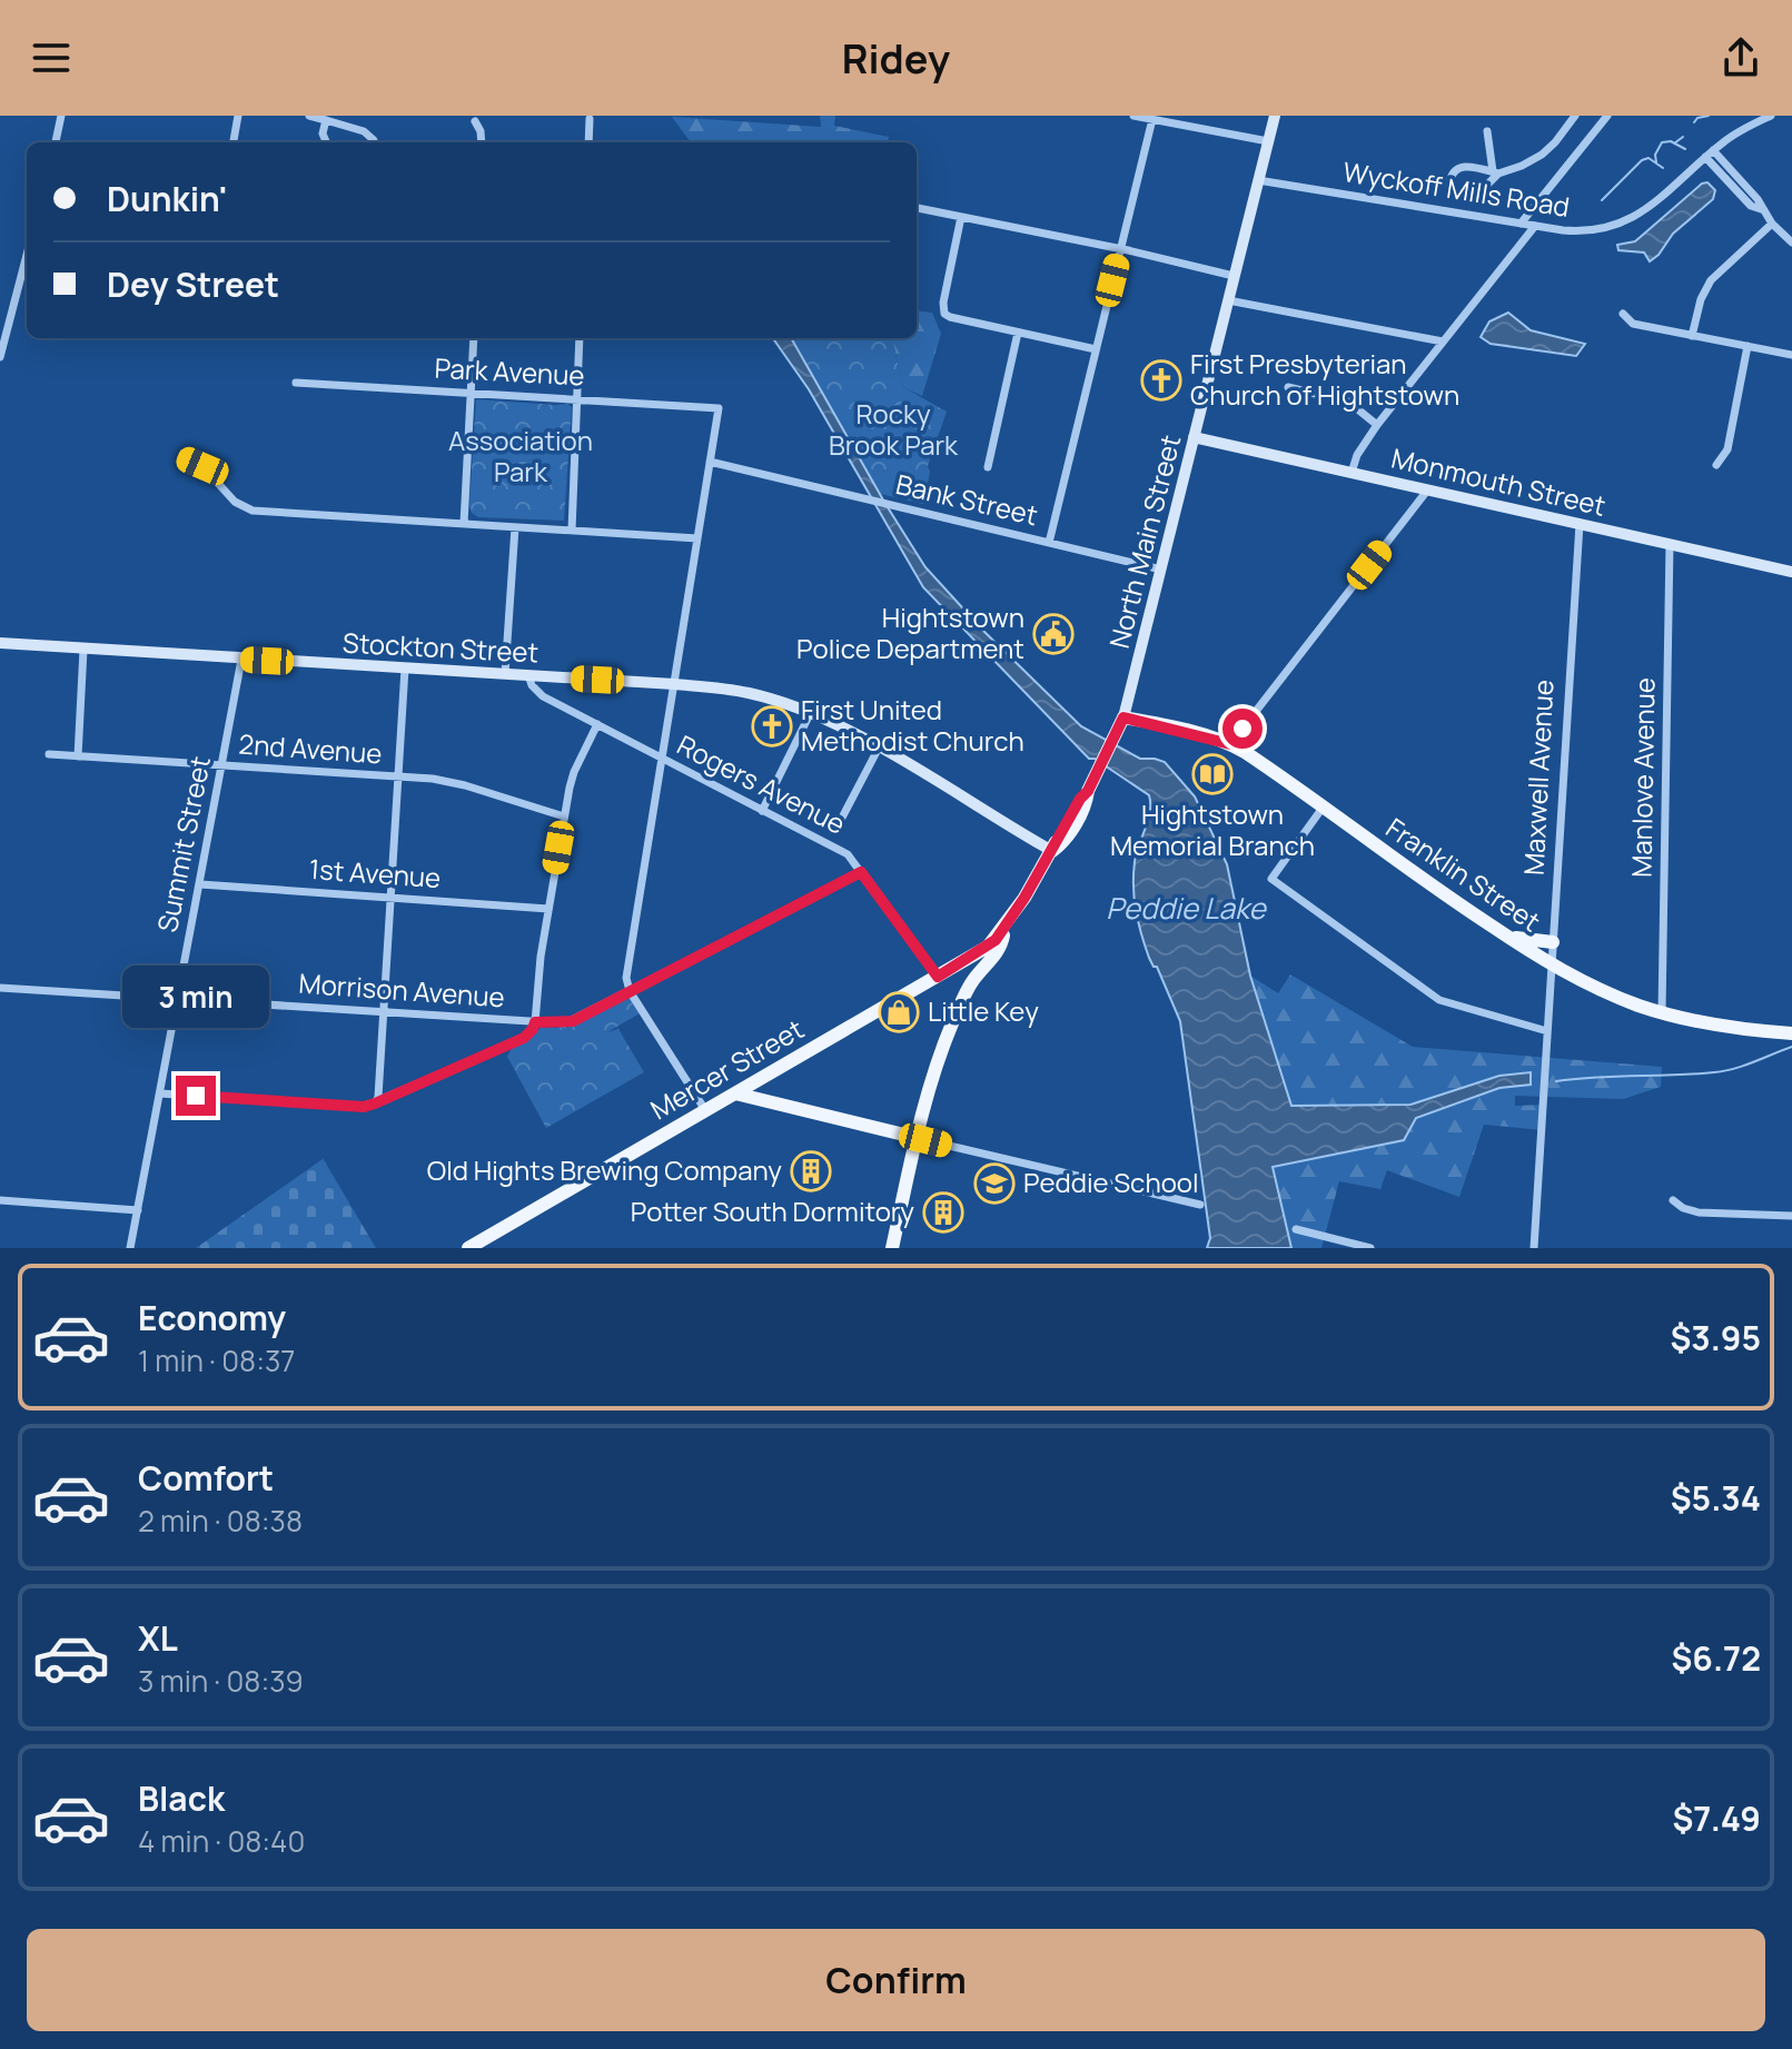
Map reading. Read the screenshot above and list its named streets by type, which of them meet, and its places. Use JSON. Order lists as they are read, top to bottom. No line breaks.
{"streets":{"main road":["Franklin Street","Mercer Street"],"street":["Wyckoff Mills Road","Park Avenue","Monmouth Street","Bank Street","North Main Street","Stockton Street","2nd Avenue","Maxwell Avenue","Manlove Avenue","Rogers Avenue","Summit Street","1st Avenue","Morrison Avenue"]},"crossings":[["Wyckoff Mills Road","North Main Street"],["Park Avenue","Bank Street"],["Monmouth Street","North Main Street"],["Monmouth Street","Maxwell Avenue"],["Monmouth Street","Manlove Avenue"],["Bank Street","North Main Street"],["North Main Street","Franklin Street"],["Stockton Street","Rogers Avenue"],["Stockton Street","Summit Street"],["2nd Avenue","Summit Street"],["Maxwell Avenue","Franklin Street"],["Manlove Avenue","Franklin Street"],["Rogers Avenue","Morrison Avenue"],["Rogers Avenue","Mercer Street"],["Summit Street","1st Avenue"],["Summit Street","Morrison Avenue"]],"water":["Peddie Lake"],"parks":["Rocky Brook Park","Association Park"],"places":{"church":["First Presbyterian Church of Hightstown","First United Methodist Church"],"public building":["Hightstown Police Department"],"library":["Hightstown Memorial Branch"],"shop":["Little Key"],"building":["Old Hights Brewing Company","Potter South Dormitory"],"school or university":["Peddie School"]},"page":{"header":"Ridey","banner":["Dunkin'","Dey Street"],"bubble":"3 min","list":[{"name":"Economy","note":"1 min · 08:37","value":"$3.95"},{"name":"Comfort","note":"2 min · 08:38","value":"$5.34"},{"name":"XL","note":"3 min · 08:39","value":"$6.72"},{"name":"Black","note":"4 min · 08:40","value":"$7.49"}],"buttons":"Confirm"}}
